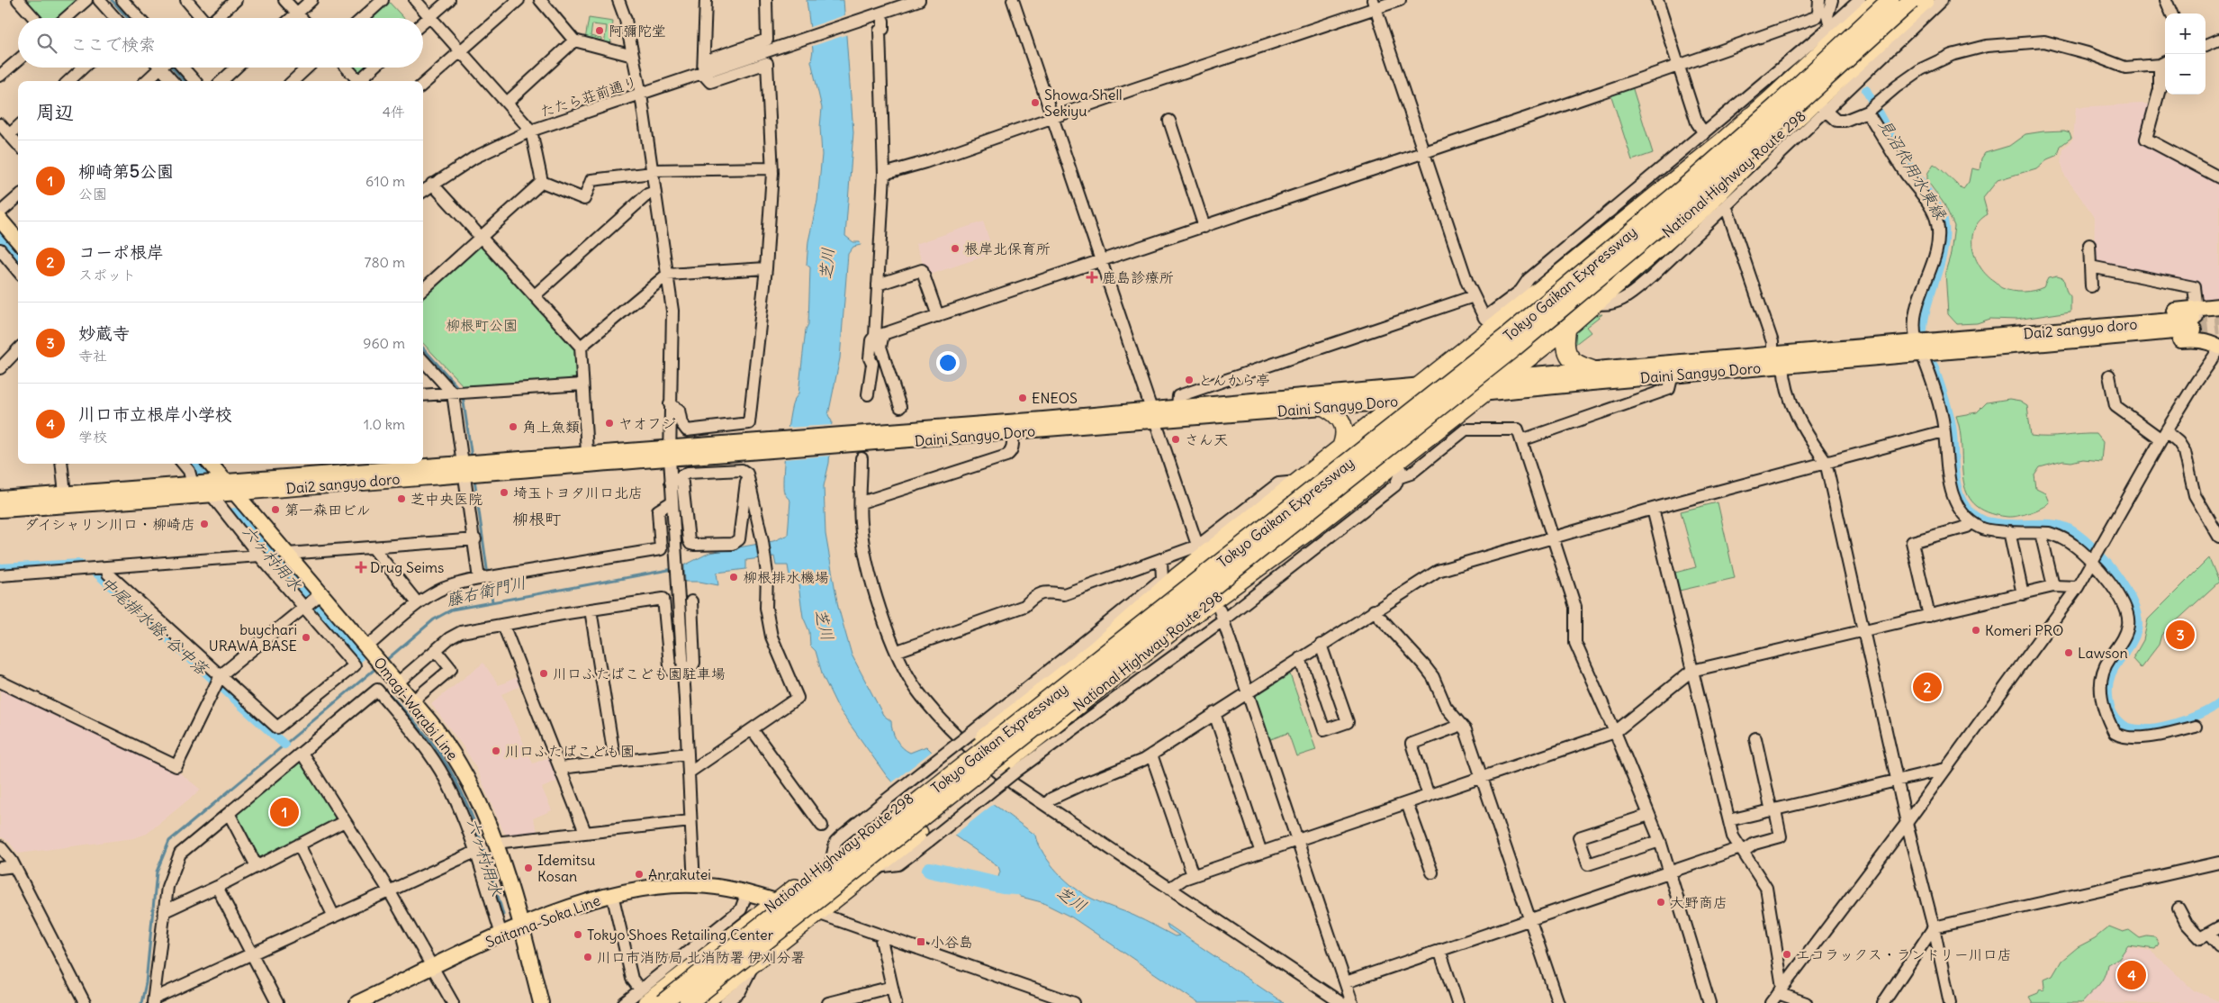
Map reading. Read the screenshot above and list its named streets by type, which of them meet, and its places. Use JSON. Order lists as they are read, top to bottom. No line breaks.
{"streets":{"highway":["National Highway Route 298","Tokyo Gaikan Expressway"],"main road":["Dai2 sangyo doro","Daini Sangyo Doro","Omagi-Warabi Line","Saitama-Soka Line"],"street":["たたら荘前通り"]},"crossings":[["National Highway Route 298","Saitama-Soka Line"],["Dai2 sangyo doro","Daini Sangyo Doro"],["Dai2 sangyo doro","Omagi-Warabi Line"],["Omagi-Warabi Line","Saitama-Soka Line"]],"districts":["柳根町"],"water":["見沼代用水東縁","芝川","六ヶ村用水","藤右衛門川","中尾排水路; 谷中落"],"parks":["柳根町公園"],"places":{"other":["阿彌陀堂","Showa Shell Sekiyu","根岸北保育所","とんから亭","ENEOS","ヤオフジ","角上魚類","さん天","埼玉トヨタ川口北店","芝中央医院","第一森田ビル","ダイシャリン川口・柳崎店","柳根排水機場","Komeri PRO","buychari URAWA BASE","Lawson","川口ふたばこども園駐車場","川口ふたばこども園","Idemitsu Kosan","Anrakutei","大野商店","Tokyo Shoes Retailing Center","エコラックス・ランドリー川口店","川口市消防局 北消防署 伊刈分署"],"health":["鹿島診療所","Drug Seims"],"transit":["小谷島"]},"page":{"map_buttons":["+","−"],"search":"ここで検索","heading":["周辺","4件"],"list":[{"mark":"1","name":"柳崎第5公園","note":"公園","value":"610 m"},{"mark":"2","name":"コーポ根岸","note":"スポット","value":"780 m"},{"mark":"3","name":"妙蔵寺","note":"寺社","value":"960 m"},{"mark":"4","name":"川口市立根岸小学校","note":"学校","value":"1.0 km"}],"pins":["3","2","1","4"]}}
